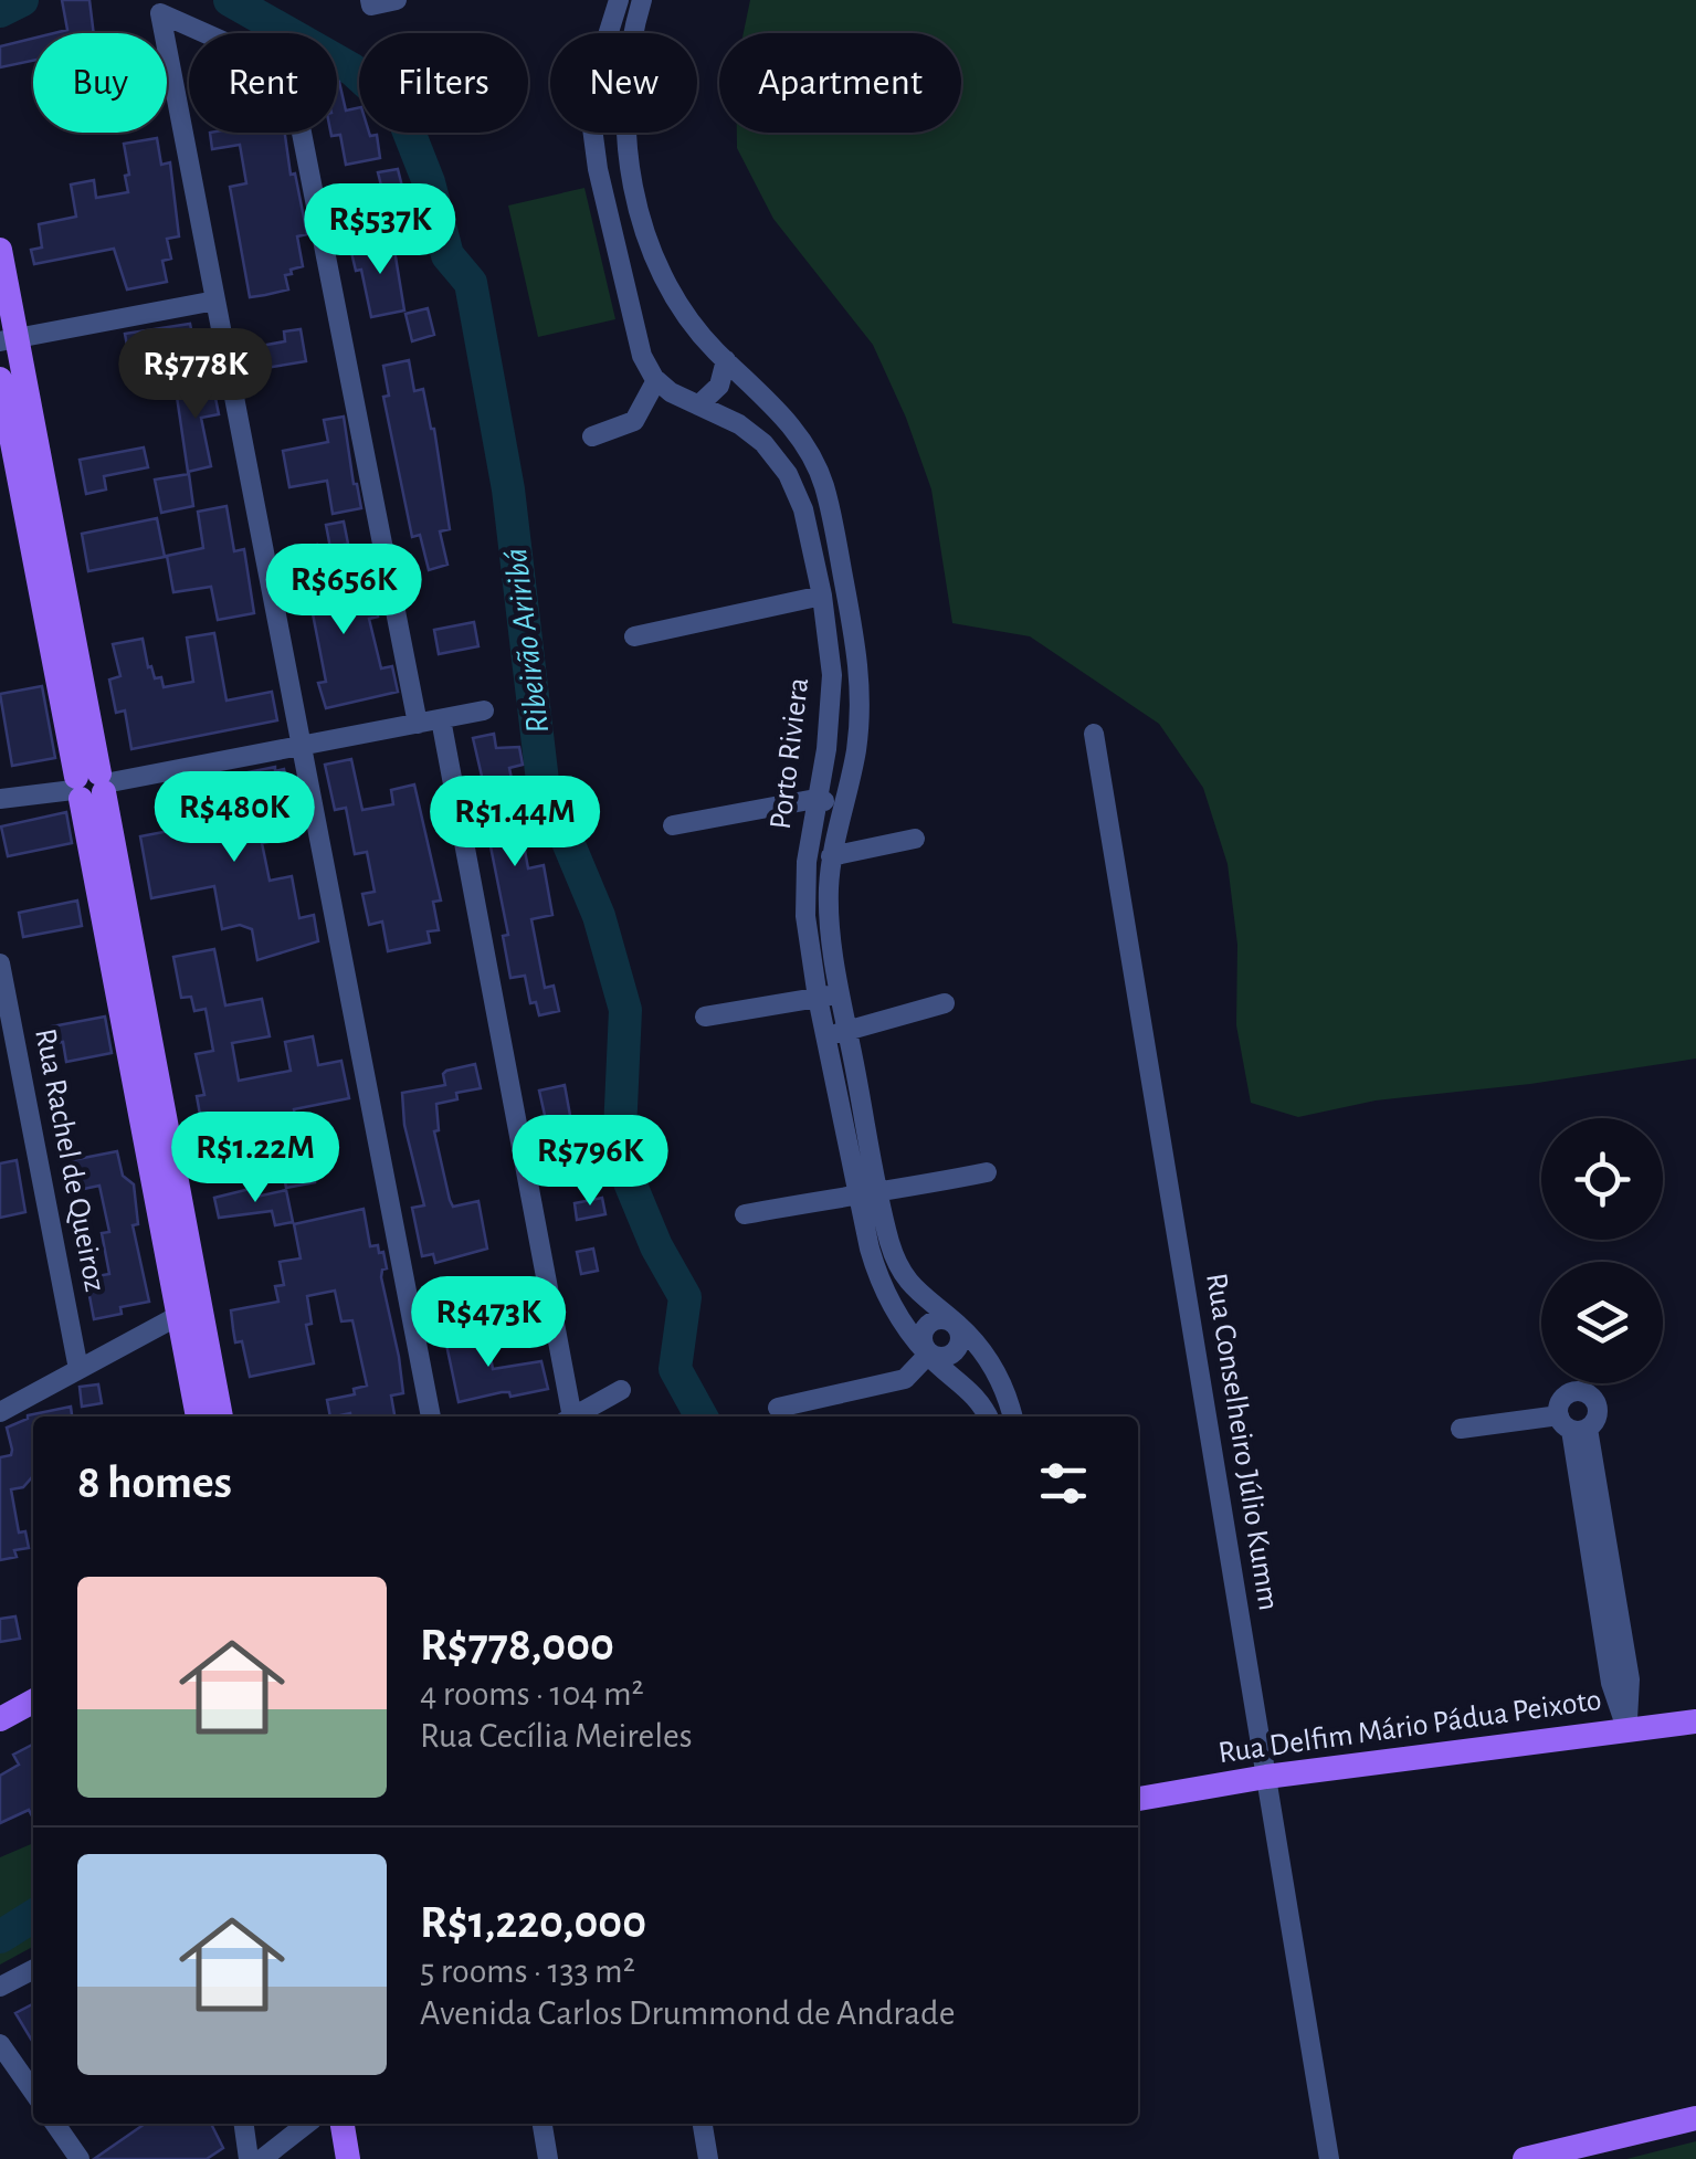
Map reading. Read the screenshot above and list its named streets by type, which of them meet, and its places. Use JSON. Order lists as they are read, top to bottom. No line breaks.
{"streets":{"main road":["Rua Delfim Mário Pádua Peixoto"],"street":["Porto Riviera","Rua Rachel de Queiroz","Rua Conselheiro Júlio Kumm"]},"crossings":[["Rua Conselheiro Júlio Kumm","Rua Delfim Mário Pádua Peixoto"]],"water":["Ribeirão Ariribá"],"page":{"chip":["Buy","Rent","Filters","New","Apartment"],"price":["R$537K","R$778K","R$656K","R$480K","R$1.44M","R$1.22M","R$796K","R$473K"],"heading":"8 homes","list":[{"name":"R$778,000","note":"4 rooms · 104 m² · Rua Cecília Meireles"},{"name":"R$1,220,000","note":"5 rooms · 133 m² · Avenida Carlos Drummond de Andrade"}]}}
